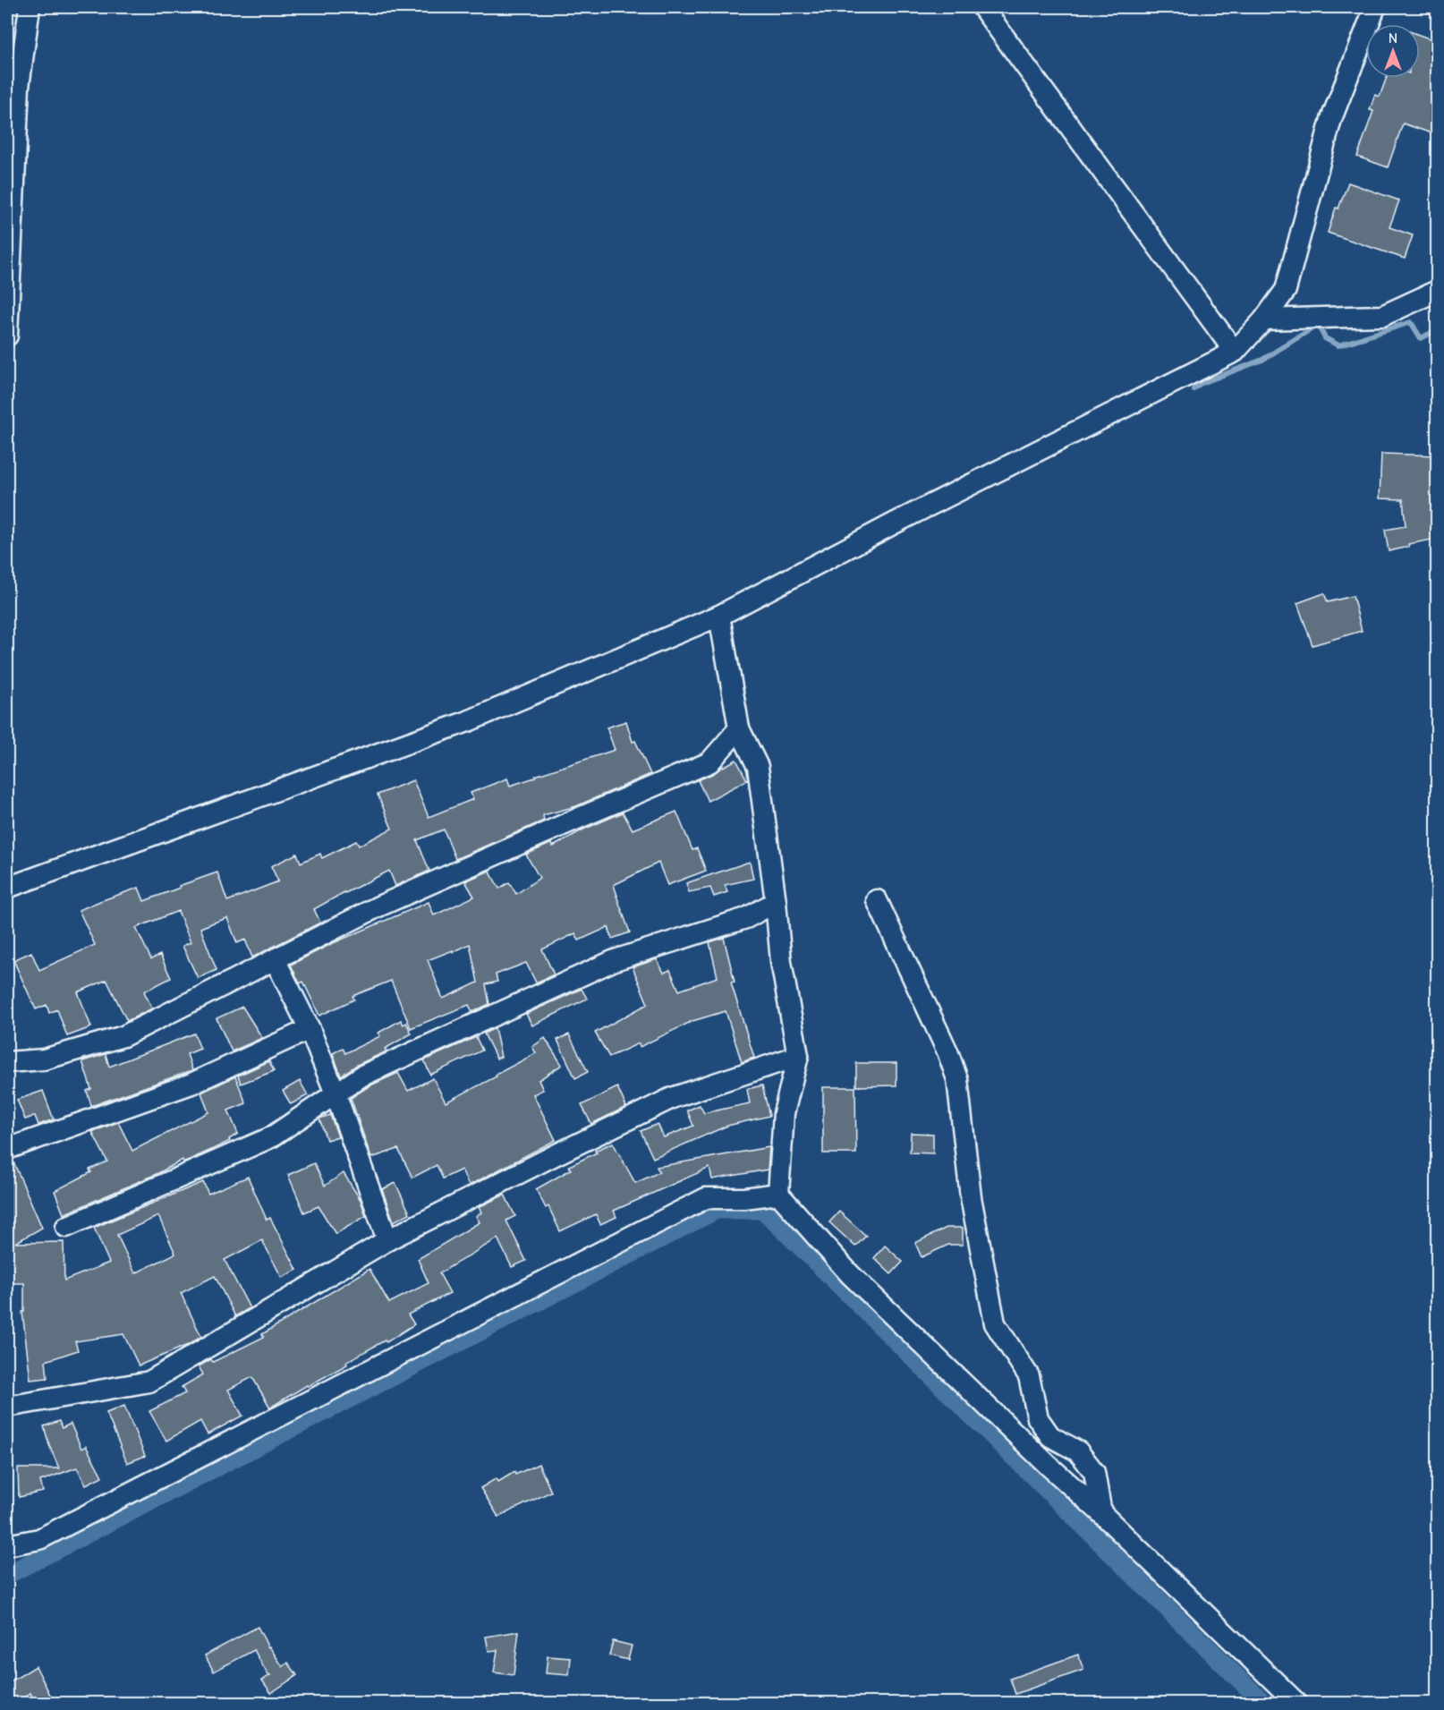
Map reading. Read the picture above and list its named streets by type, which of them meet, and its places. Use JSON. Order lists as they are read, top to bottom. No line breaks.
{"north":"top"}
